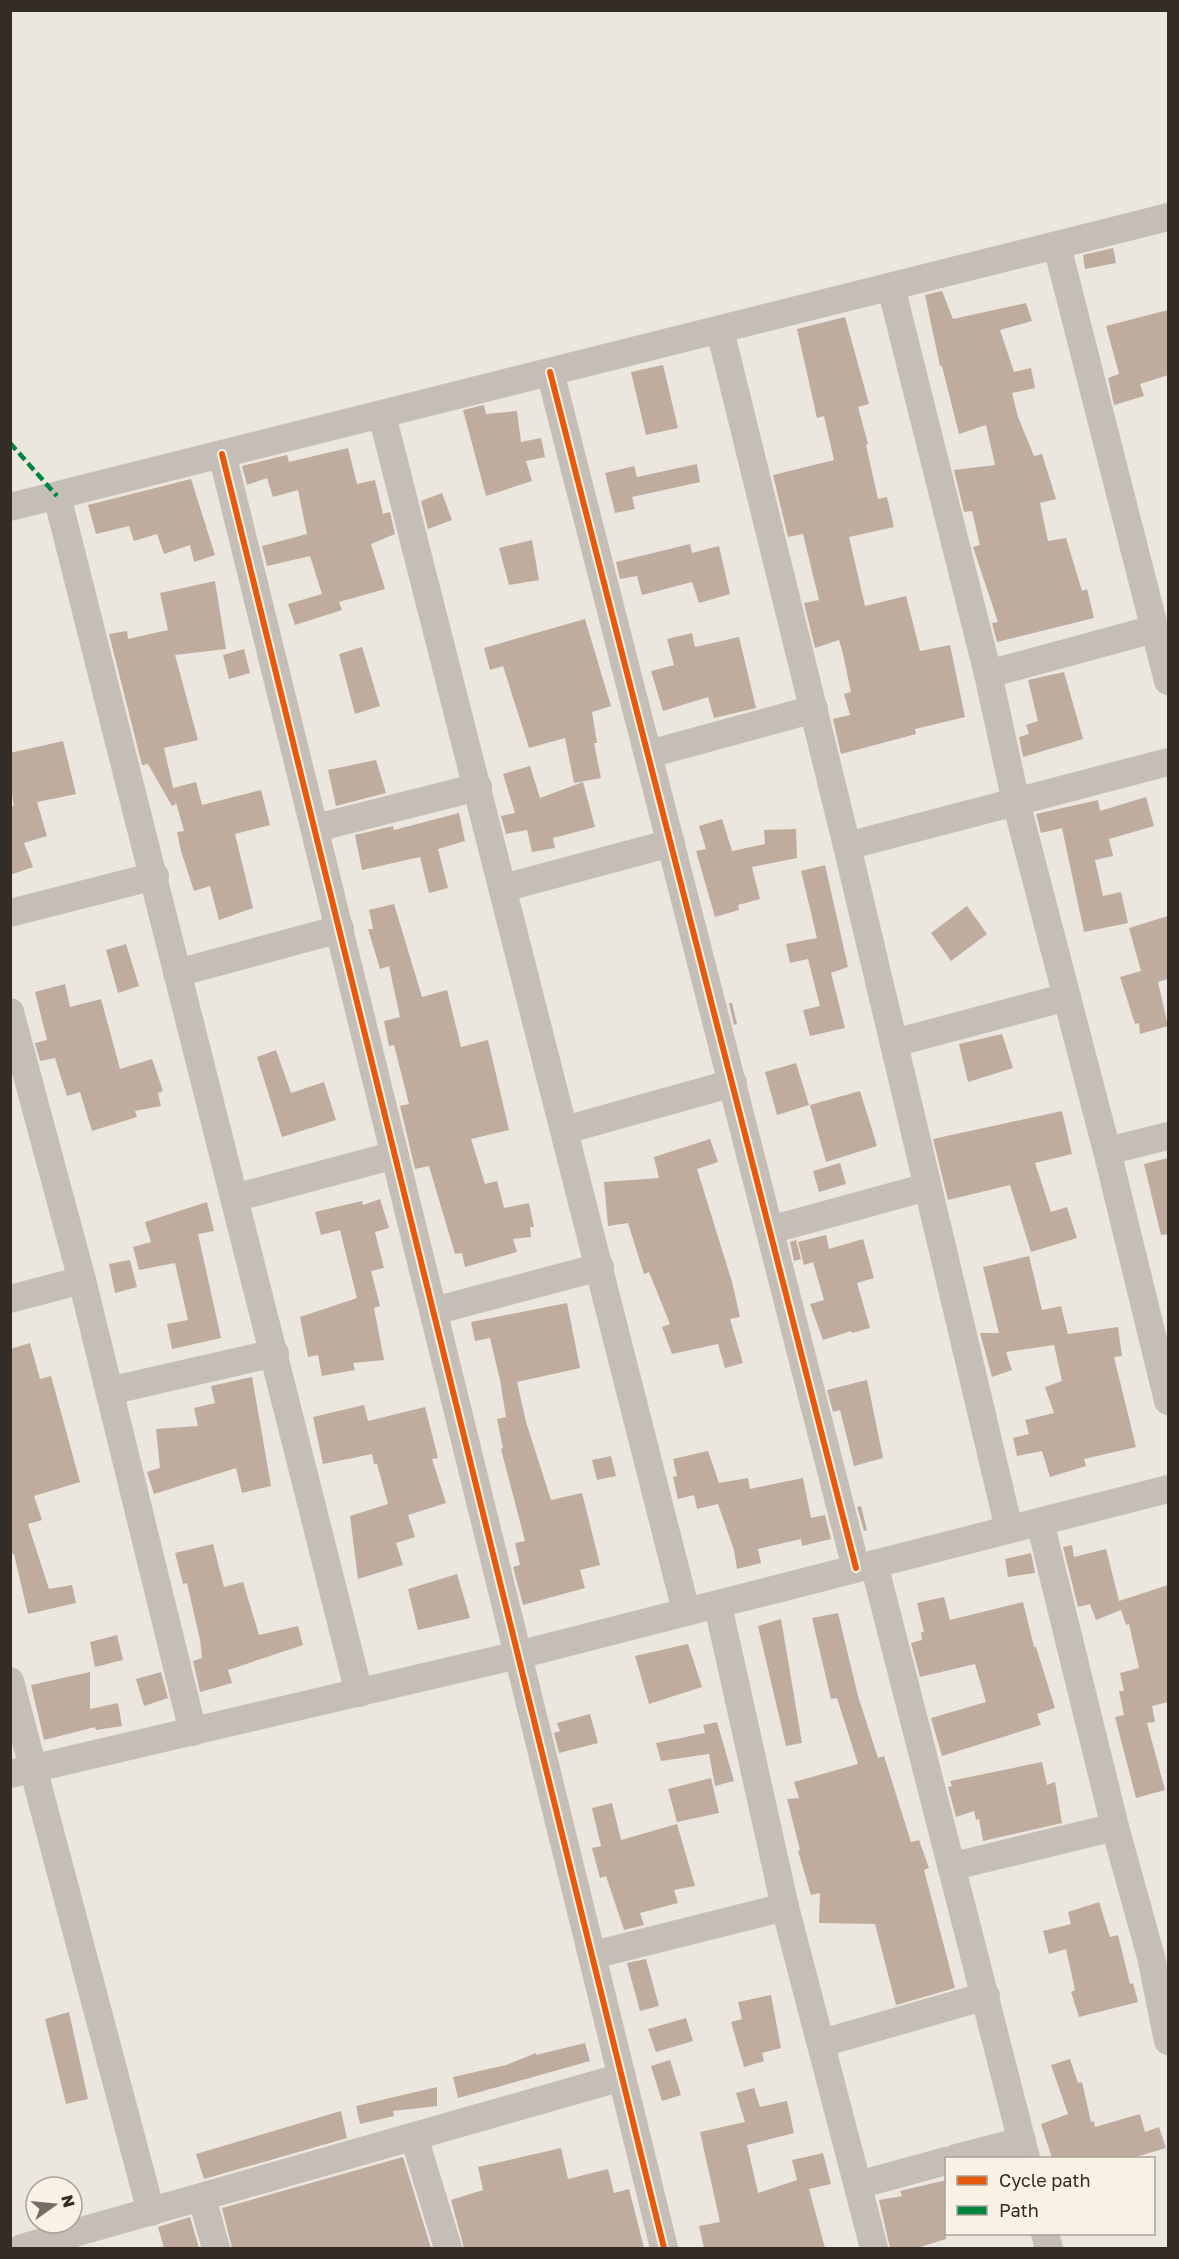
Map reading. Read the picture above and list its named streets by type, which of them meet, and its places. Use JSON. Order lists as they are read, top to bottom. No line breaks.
{"legend":["Cycle path","Path"],"north":"right"}
